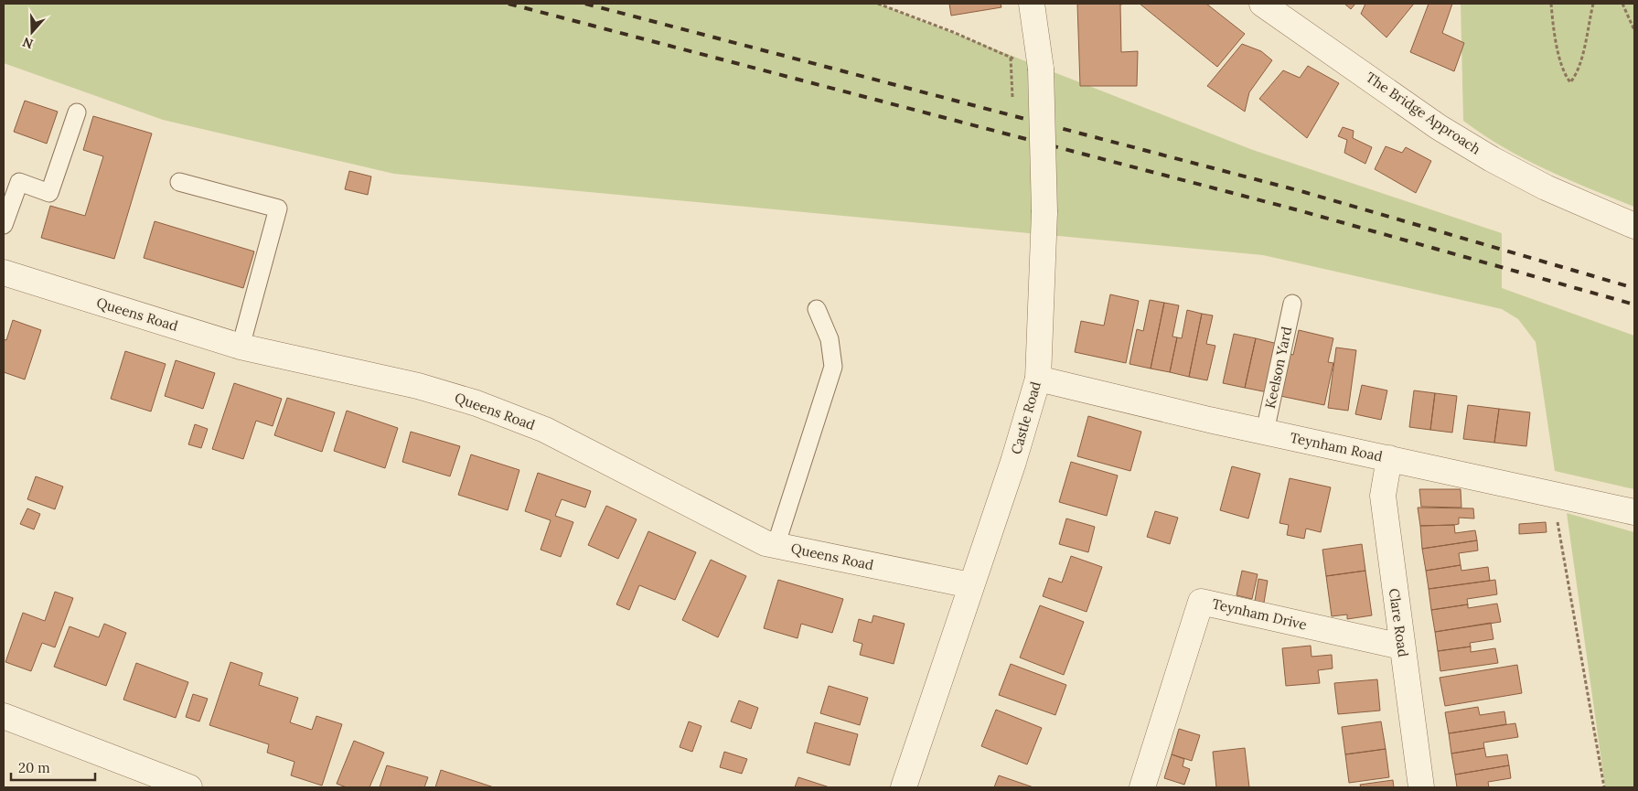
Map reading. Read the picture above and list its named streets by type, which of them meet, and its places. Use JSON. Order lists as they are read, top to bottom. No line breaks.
{"streets":{"street":["The Bridge Approach","Queens Road","Castle Road","Teynham Road","Teynham Drive","Clare Road"],"lane":["Keelson Yard"]},"crossings":[["Queens Road","Castle Road"],["Keelson Yard","Teynham Road"],["Castle Road","Teynham Road"],["Teynham Road","Clare Road"],["Teynham Drive","Clare Road"]],"scale_bar":"20 m","north":"bottom"}
